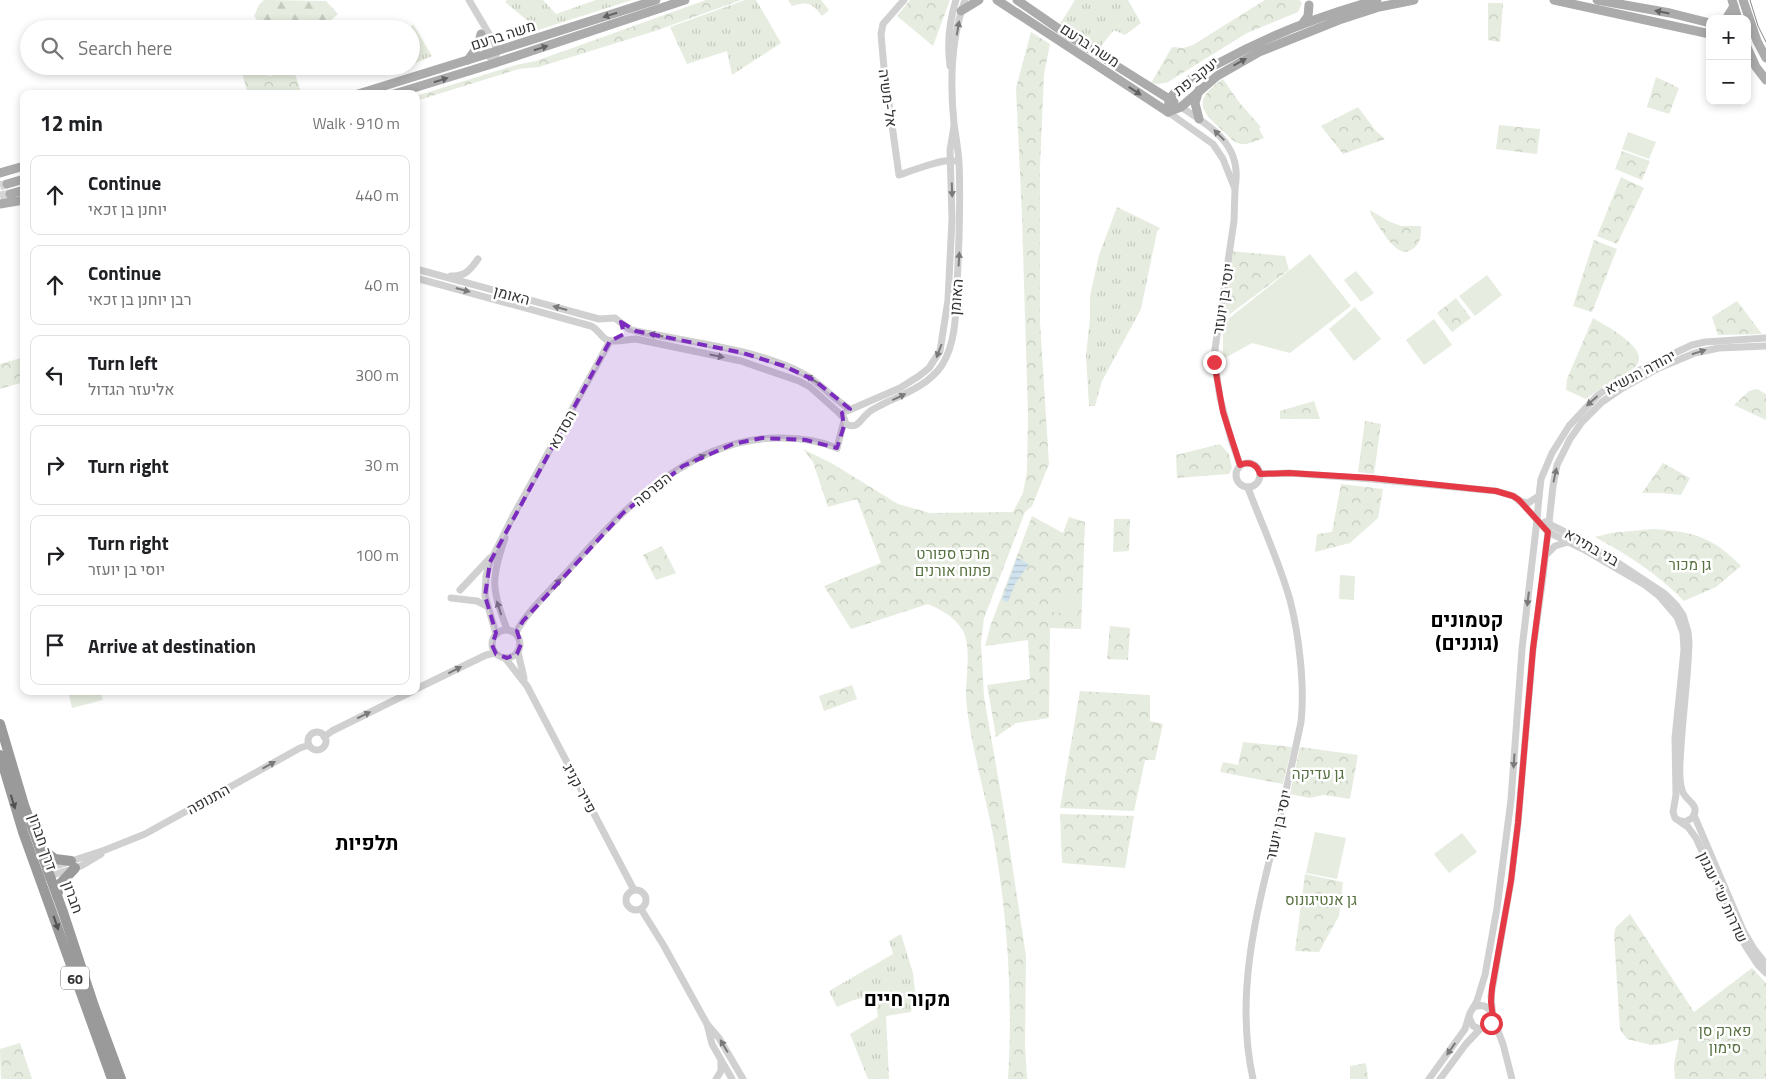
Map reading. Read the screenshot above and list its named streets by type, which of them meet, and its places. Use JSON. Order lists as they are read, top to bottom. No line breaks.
{"streets":{"highway":["דרך חברון","חברון","60"],"main road":["משה ברעם","יעקב פת"],"street":["אל-משיה","האומן","יוסי בן יועזר","יהודה הנשיא","הסדנא","הפרסה","בני בתירא","פייר קניג","התנופה","שדרות ש\"י עגנון"]},"crossings":[["משה ברעם","יעקב פת"],["משה ברעם","יוסי בן יועזר"],["יעקב פת","יוסי בן יועזר"],["אל-משיה","האומן"],["האומן","הסדנא"],["יהודה הנשיא","בני בתירא"],["הסדנא","הפרסה"],["הסדנא","פייר קניג"],["הפרסה","פייר קניג"],["בני בתירא","שדרות ש\"י עגנון"],["התנופה","דרך חברון"],["התנופה","חברון"]],"one_way":["הפרסה","התנופה","דרך חברון"],"districts":["קטמונים (גוננים)","תלפיות","מקור חיים"],"parks":["מרכז ספורט פתוח אורנים","גן מכור","גן עדיקה","גן אנטיגונוס","פארק סן סימון"],"page":{"map_buttons":["+","−"],"search":"Search here","heading":["12 min","Walk · 910 m"],"list":[["Continue","יוחנן בן זכאי","440 m"],["Continue","רבן יוחנן בן זכאי","40 m"],["Turn left","אליעזר הגדול","300 m"],["Turn right","30 m"],["Turn right","יוסי בן יועזר","100 m"],"Arrive at destination"]}}
